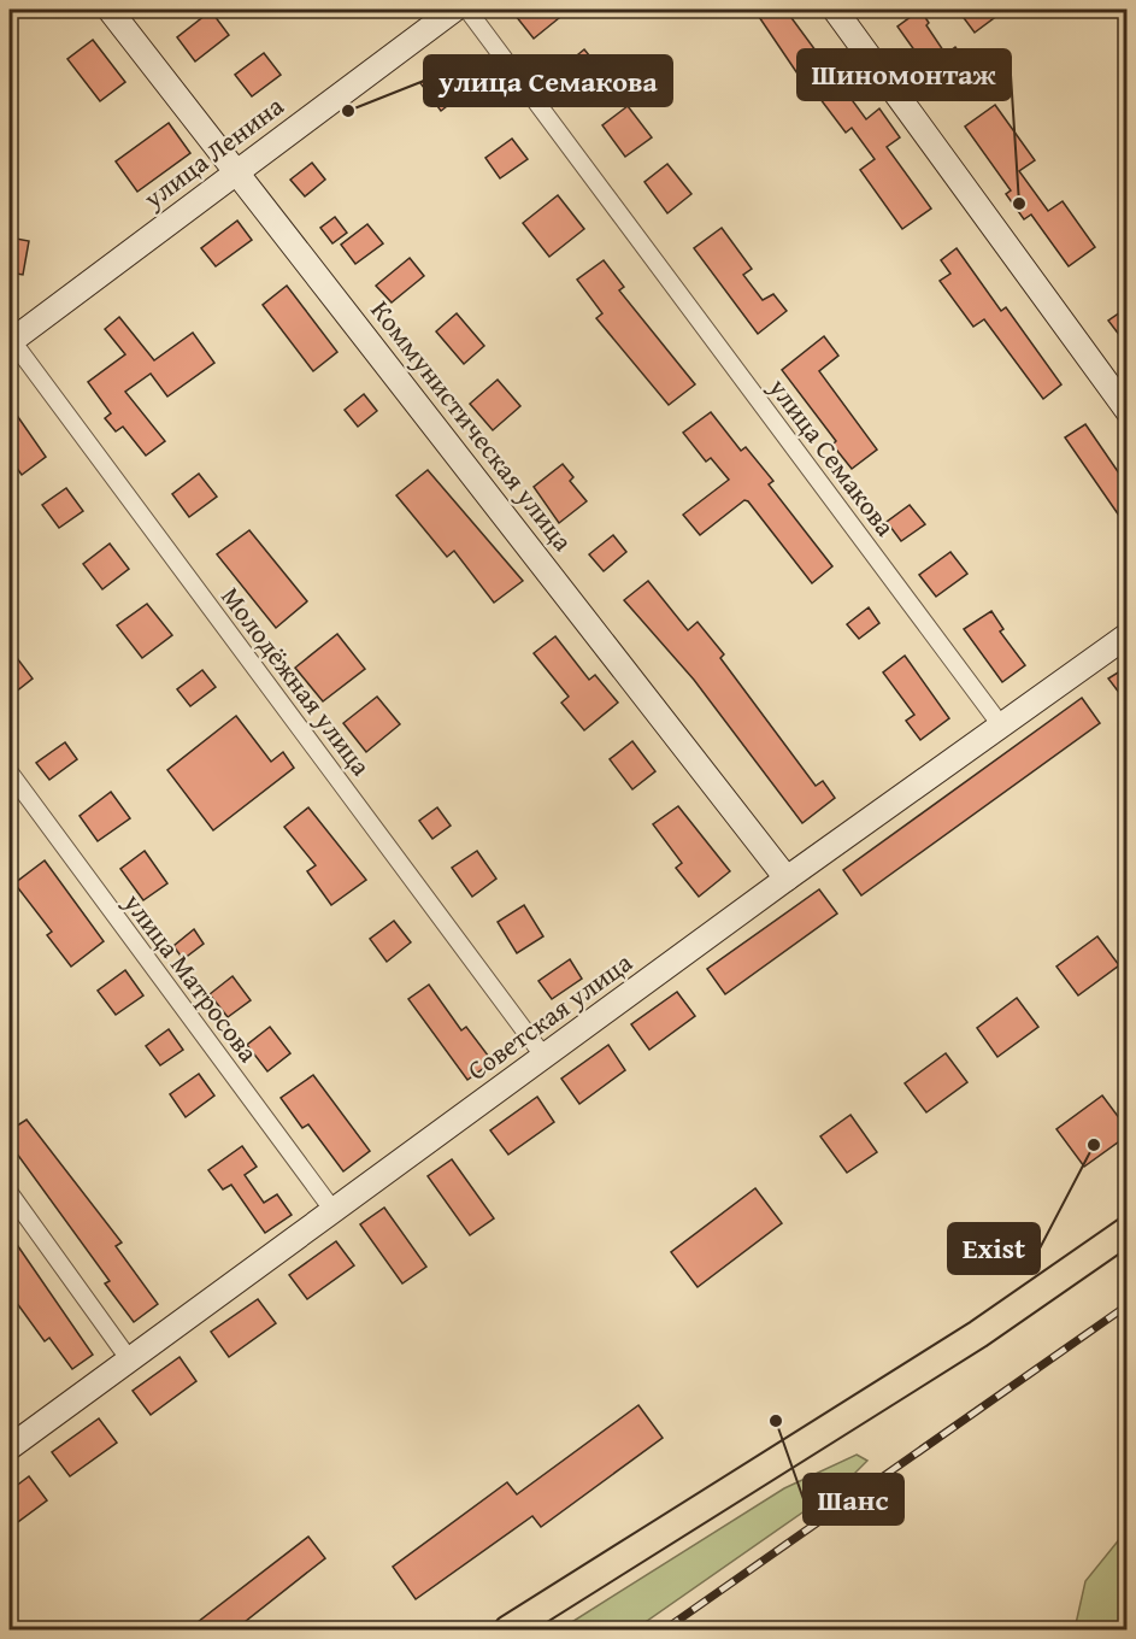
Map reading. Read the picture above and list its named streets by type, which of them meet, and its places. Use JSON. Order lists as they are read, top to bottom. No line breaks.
{"streets":{"street":["улица Ленина","Коммунистическая улица","улица Семакова","Молодёжная улица","улица Матросова","Советская улица"]},"crossings":[["улица Ленина","Коммунистическая улица"],["улица Ленина","Молодёжная улица"],["Коммунистическая улица","Советская улица"],["улица Семакова","Советская улица"],["Молодёжная улица","Советская улица"],["улица Матросова","Советская улица"]],"places":["улица Семакова","Шиномонтаж","Exist","Шанс"]}
